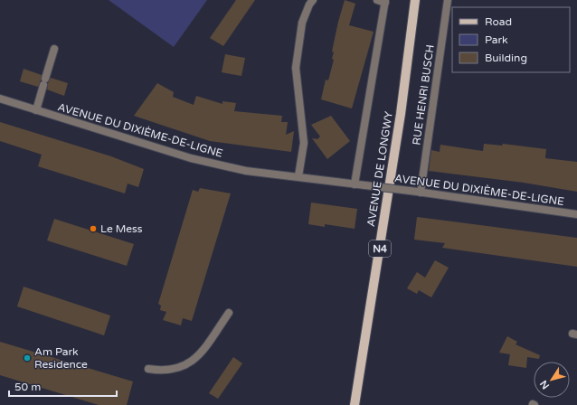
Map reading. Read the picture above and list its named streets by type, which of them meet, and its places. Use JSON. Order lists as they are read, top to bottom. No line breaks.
{"streets":{"main road":["AVENUE DE LONGWY","N4"],"street":["RUE HENRI BUSCH","AVENUE DU DIXIÈME-DE-LIGNE"]},"crossings":[["RUE HENRI BUSCH","AVENUE DU DIXIÈME-DE-LIGNE"]],"places":["Le Mess","Am Park Residence"],"legend":["Road","Park","Building"],"scale_bar":"50 m","north":"bottom left"}
